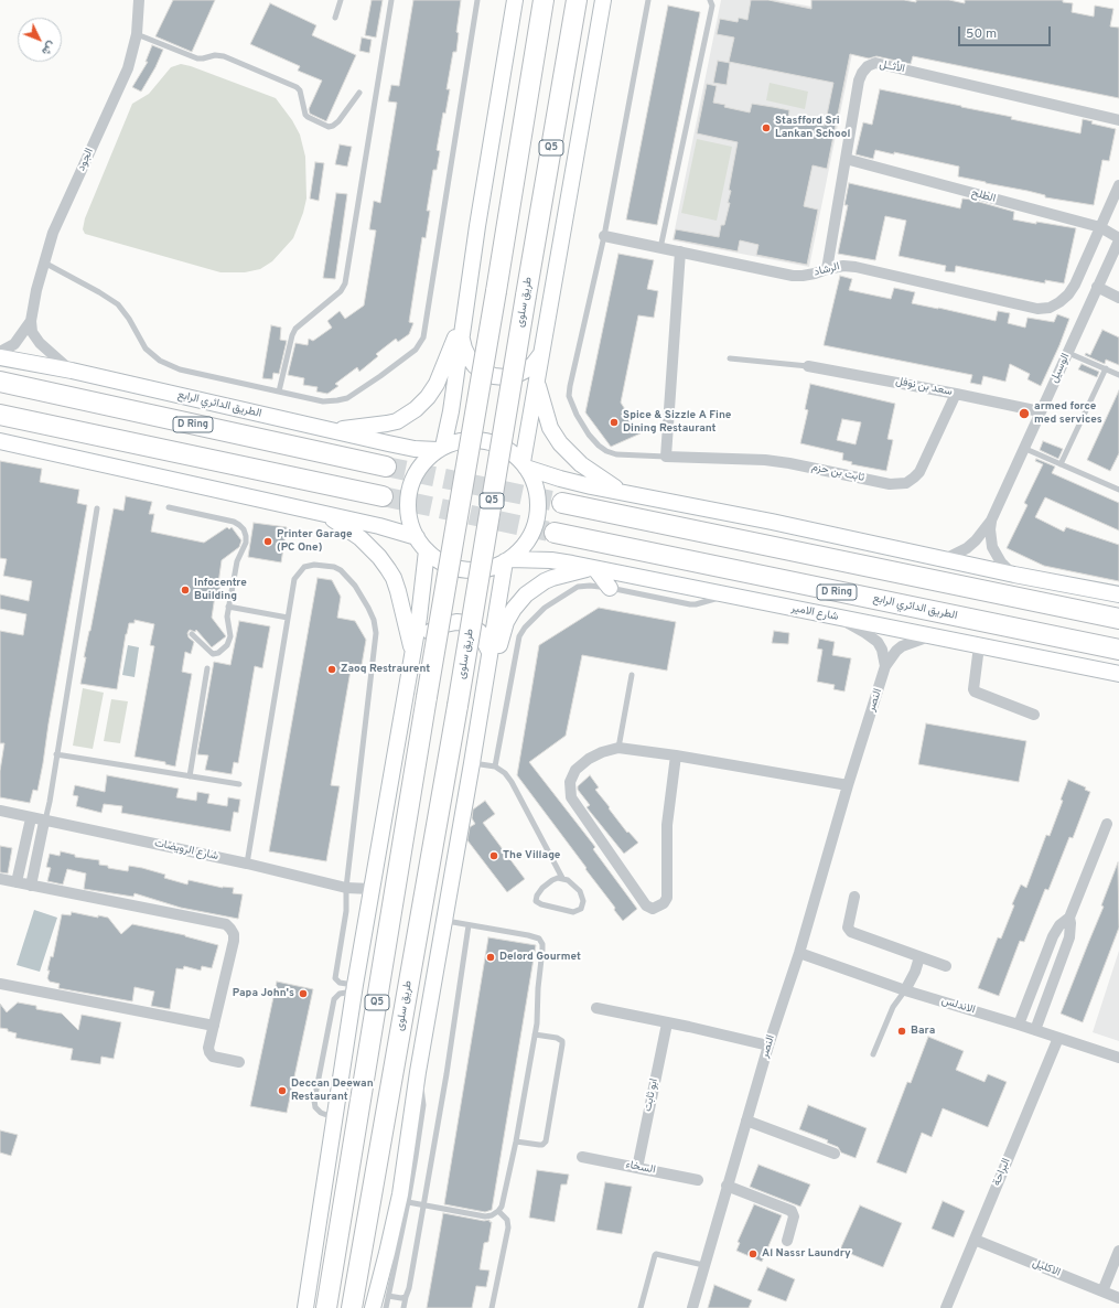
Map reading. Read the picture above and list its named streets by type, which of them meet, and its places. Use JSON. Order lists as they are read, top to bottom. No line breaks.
{"streets":{"highway":["Q5","طريق سلوى","الطريق الدائري الرابع","D Ring"],"main road":["شارع الامير"],"street":["الأثــل","الجود","الطلح","الرشاد","الوسيل","سعد بن نوفل","ثابت بن حزم","النصر","شارع الرويضات","الاندلس","ابو ثابت","السخاء","البراحة","الاكليل"]},"crossings":[["الأثــل","الطلح"],["الأثــل","الرشاد"],["الطلح","الرشاد"],["الطلح","الوسيل"],["الرشاد","ثابت بن حزم"],["طريق سلوى","الطريق الدائري الرابع"],["طريق سلوى","شارع الامير"],["الوسيل","سعد بن نوفل"],["سعد بن نوفل","ثابت بن حزم"],["الطريق الدائري الرابع","شارع الامير"],["شارع الامير","النصر"],["النصر","الاندلس"],["الاندلس","البراحة"],["ابو ثابت","السخاء"],["البراحة","الاكليل"]],"places":["Stasfford Sri Lankan School","armed force med services","Spice & Sizzle A Fine Dining Restaurant","Printer Garage (PC One)","Infocentre Building","Zaoq Restraurent","The Village","Delord Gourmet","Papa John's","Bara","Deccan Deewan Restaurant","Al Nassr Laundry"],"scale_bar":"50 m","north":"bottom right"}
